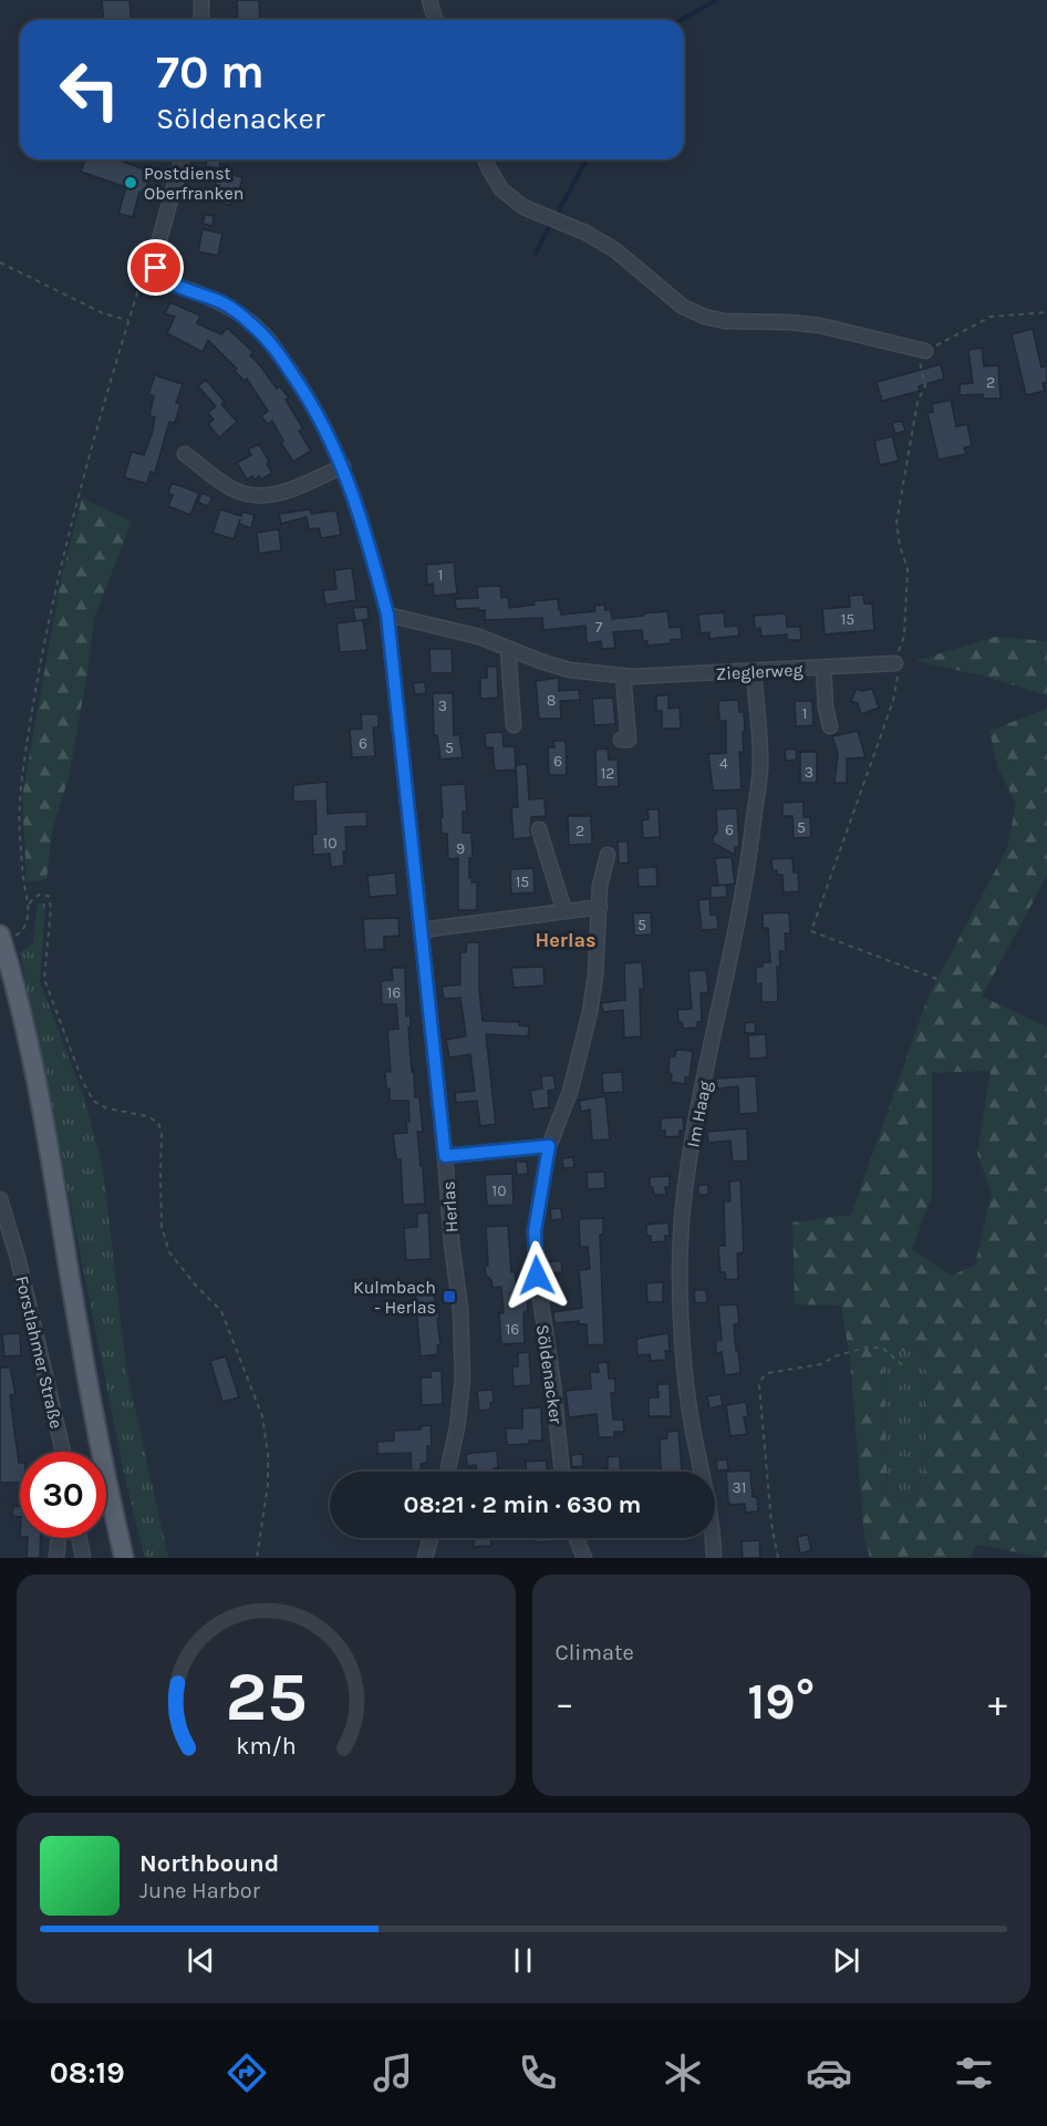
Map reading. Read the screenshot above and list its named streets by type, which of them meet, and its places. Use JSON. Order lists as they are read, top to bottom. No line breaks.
{"streets":{"street":["Zieglerweg","Im Haag","Herlas","Forstlahmer Straße","Söldenacker"]},"crossings":[["Zieglerweg","Im Haag"],["Zieglerweg","Herlas"]],"districts":["Herlas"],"places":{"other":["Postdienst Oberfranken"],"transit":["Kulmbach - Herlas"]},"house_numbers":["2","1","15","7","8","3","1","6","5","6","4","3","12","5","6","2","10","9","15","5","16","10","16","31"],"page":{"turn":["70 m","Söldenacker"],"limit":"30","trip":"08:21 · 2 min · 630 m","tile":"Climate","heat":["−","19°","+"],"song":["Northbound","June Harbor"],"tabs":"08:19","gauge":["25","km/h"]}}
